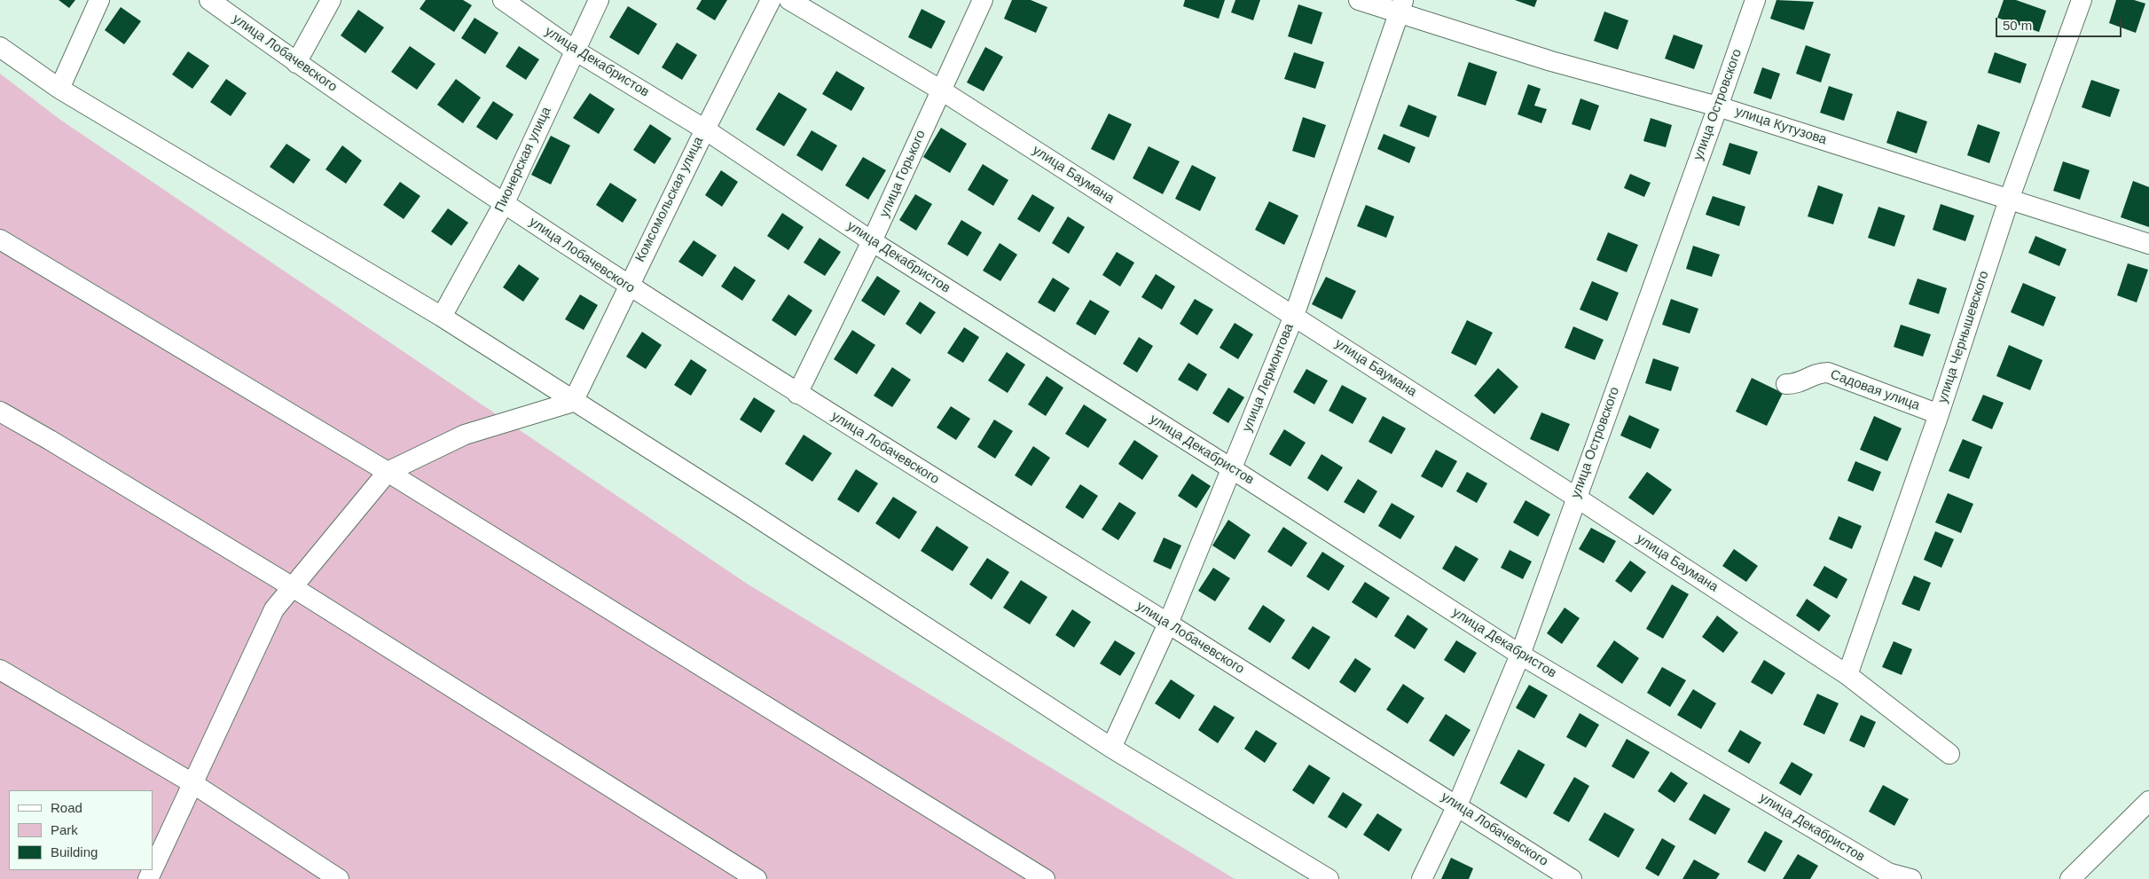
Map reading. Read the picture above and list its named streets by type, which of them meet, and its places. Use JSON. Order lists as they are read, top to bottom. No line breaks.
{"streets":{"street":["улица Лобачевского","улица Декабристов","улица Островского","улица Кутузова","Пионерская улица","улица Горького","улица Баумана","Комсомольская улица","улица Чернышевского","улица Лермонтова","Садовая улица"]},"crossings":[["улица Лобачевского","улица Островского"],["улица Лобачевского","Пионерская улица"],["улица Лобачевского","улица Горького"],["улица Лобачевского","Комсомольская улица"],["улица Лобачевского","улица Лермонтова"],["улица Декабристов","улица Островского"],["улица Декабристов","Пионерская улица"],["улица Декабристов","улица Горького"],["улица Декабристов","Комсомольская улица"],["улица Декабристов","улица Лермонтова"],["улица Островского","улица Кутузова"],["улица Островского","улица Баумана"],["улица Кутузова","улица Чернышевского"],["улица Кутузова","улица Лермонтова"],["улица Горького","улица Баумана"],["улица Баумана","улица Чернышевского"],["улица Баумана","улица Лермонтова"],["улица Чернышевского","Садовая улица"]],"legend":["Road","Park","Building"],"scale_bar":"50 m"}
